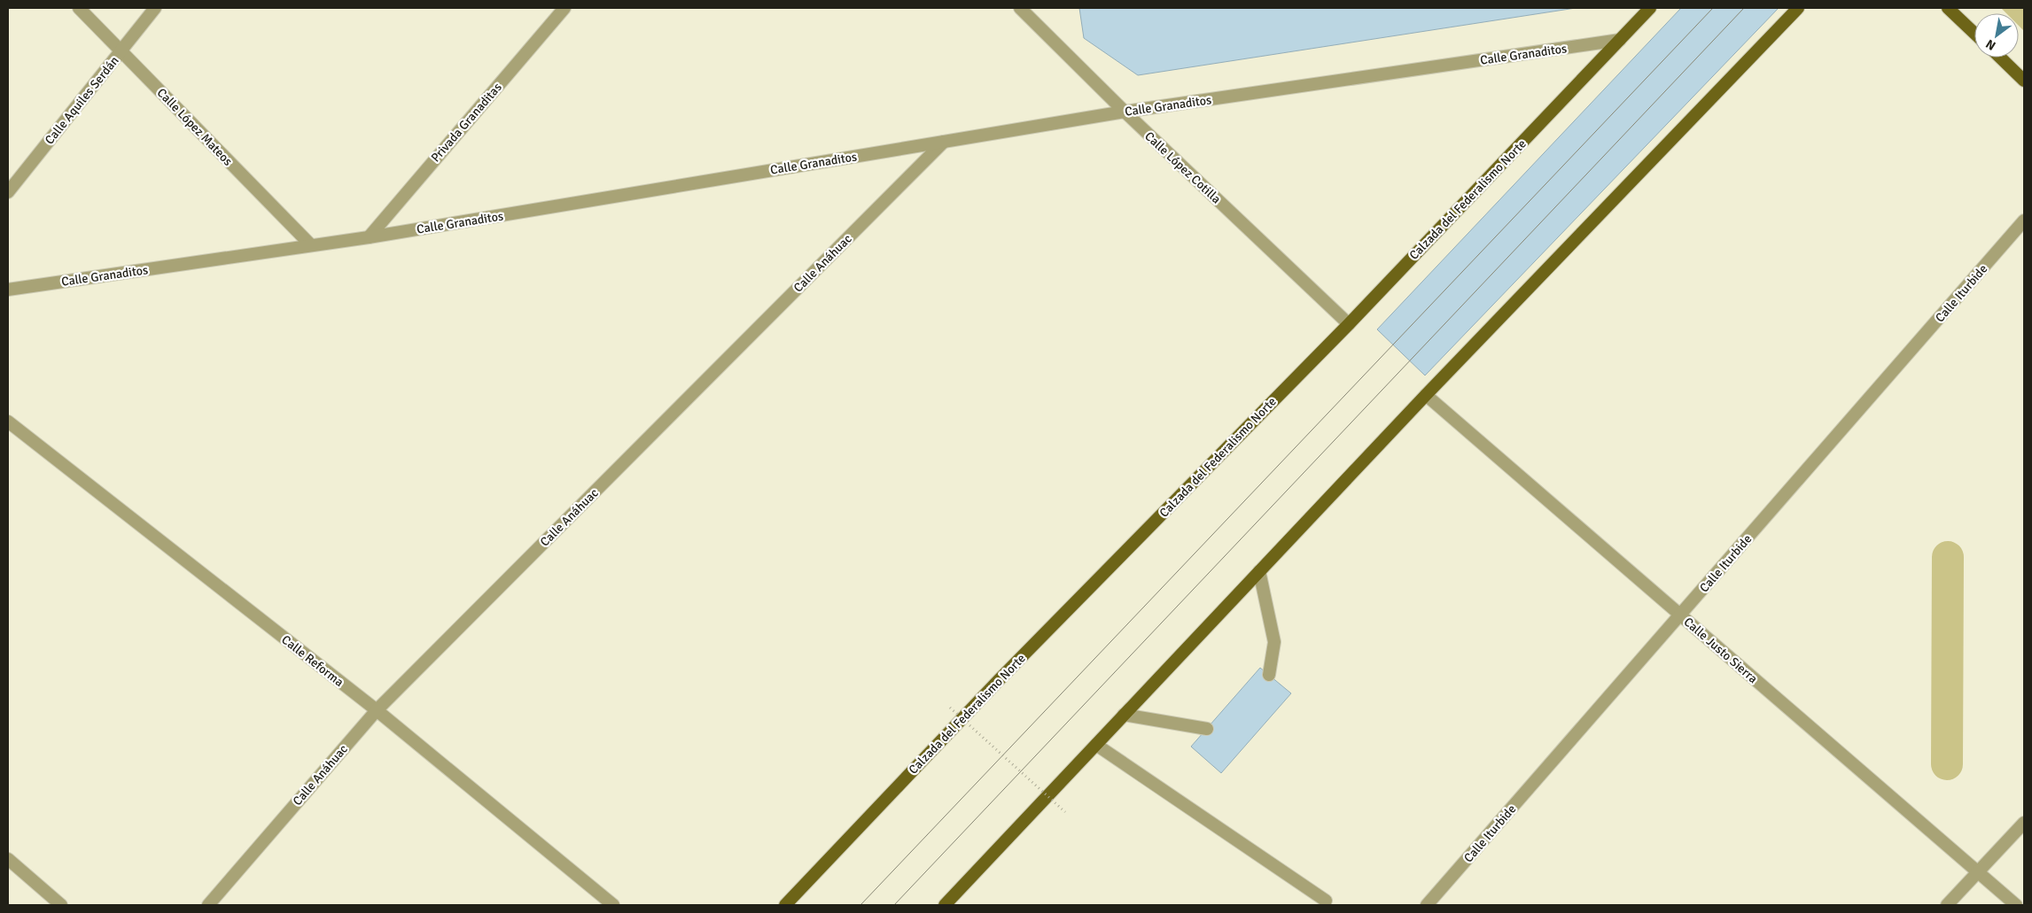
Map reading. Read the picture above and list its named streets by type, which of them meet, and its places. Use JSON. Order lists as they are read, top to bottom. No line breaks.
{"streets":{"main road":["Calzada del Federalismo Norte"],"street":["Calle Granaditos","Calle Aquiles Serdán","Privada Granaditas","Calle López Mateos","Calle López Cotilla","Calle Anáhuac","Calle Iturbide","Calle Justo Sierra","Calle Reforma"]},"crossings":[["Calle Granaditos","Privada Granaditas"],["Calle Granaditos","Calle López Mateos"],["Calle Granaditos","Calle López Cotilla"],["Calle Granaditos","Calzada del Federalismo Norte"],["Calle Granaditos","Calle Anáhuac"],["Calle Aquiles Serdán","Calle López Mateos"],["Calle López Cotilla","Calzada del Federalismo Norte"],["Calle Anáhuac","Calle Reforma"],["Calle Iturbide","Calle Justo Sierra"]],"north":"bottom left"}
